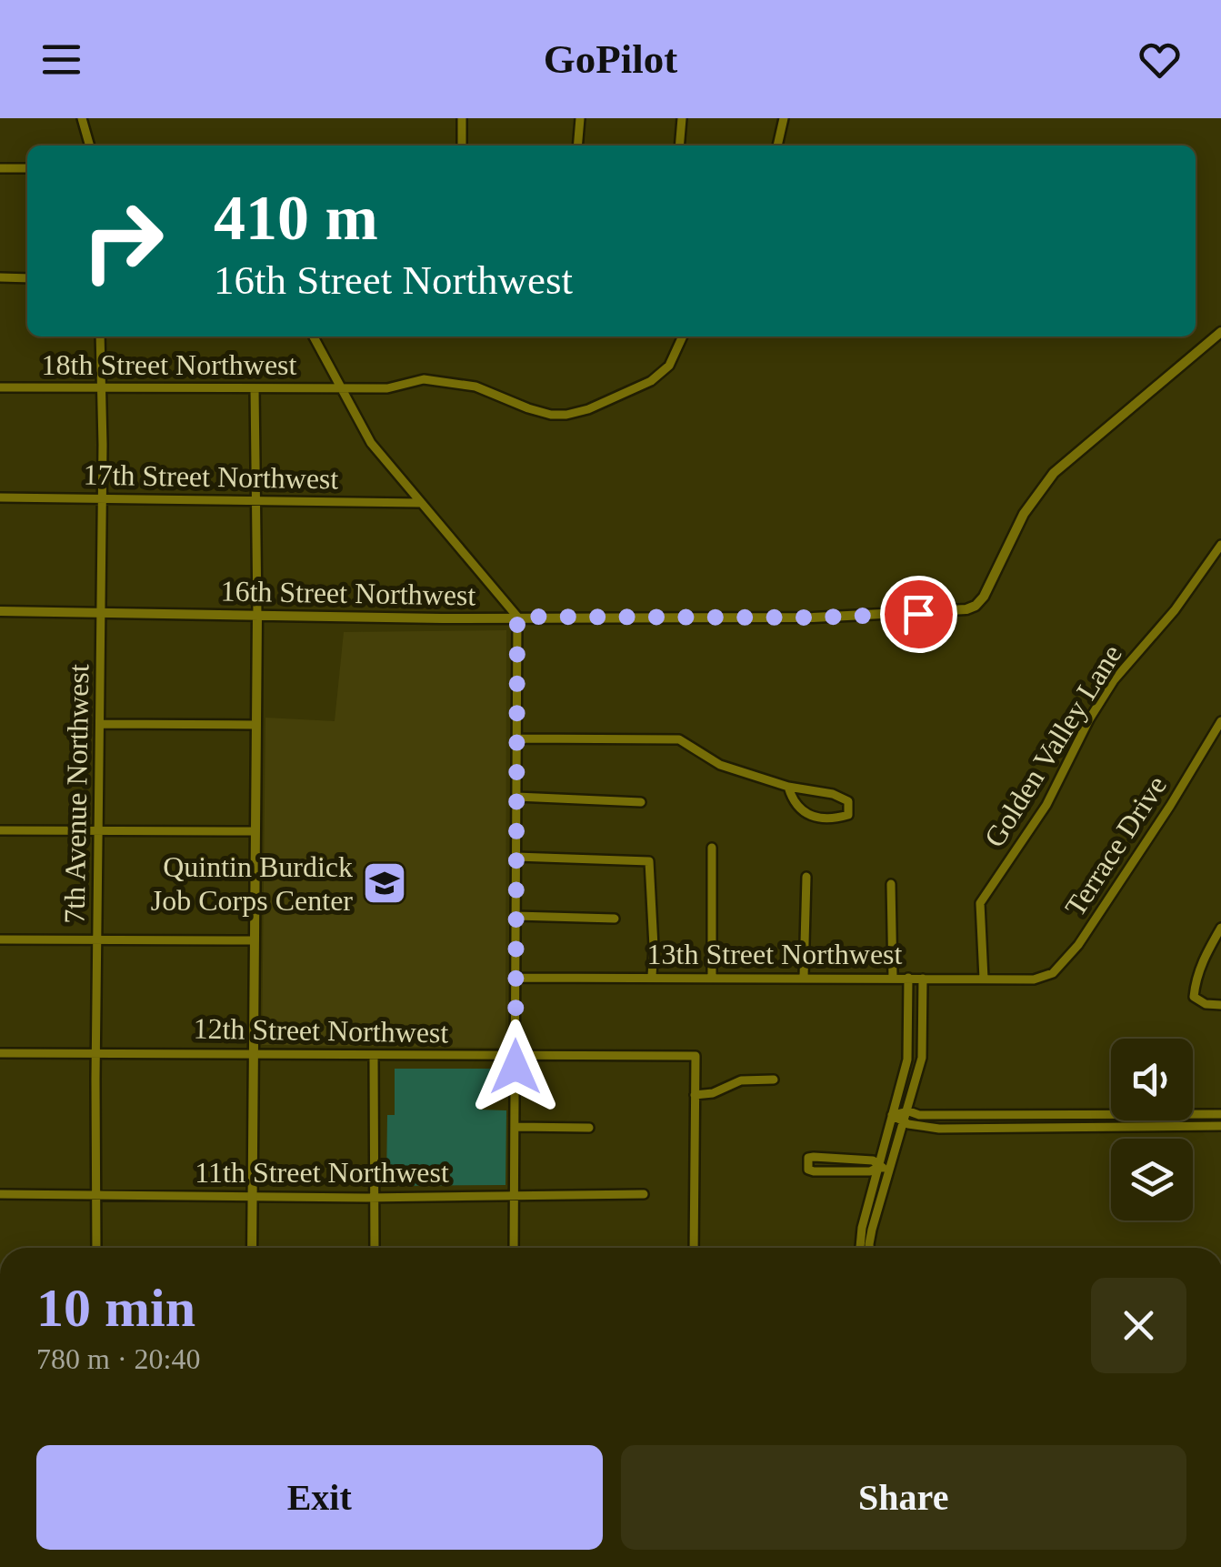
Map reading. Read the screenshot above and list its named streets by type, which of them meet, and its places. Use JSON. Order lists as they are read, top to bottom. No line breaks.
{"streets":{"street":["18th Street Northwest","17th Street Northwest","16th Street Northwest","Golden Valley Lane","7th Avenue Northwest","Terrace Drive","13th Street Northwest","12th Street Northwest","11th Street Northwest"]},"crossings":[["18th Street Northwest","7th Avenue Northwest"],["17th Street Northwest","7th Avenue Northwest"],["16th Street Northwest","7th Avenue Northwest"],["Golden Valley Lane","13th Street Northwest"],["7th Avenue Northwest","12th Street Northwest"],["7th Avenue Northwest","11th Street Northwest"],["Terrace Drive","13th Street Northwest"]],"places":{"school or university":["Quintin Burdick Job Corps Center"]},"page":{"header":"GoPilot","turn":["410 m","16th Street Northwest"],"heading":["10 min","780 m · 20:40"],"buttons":["Exit","Share"]}}
